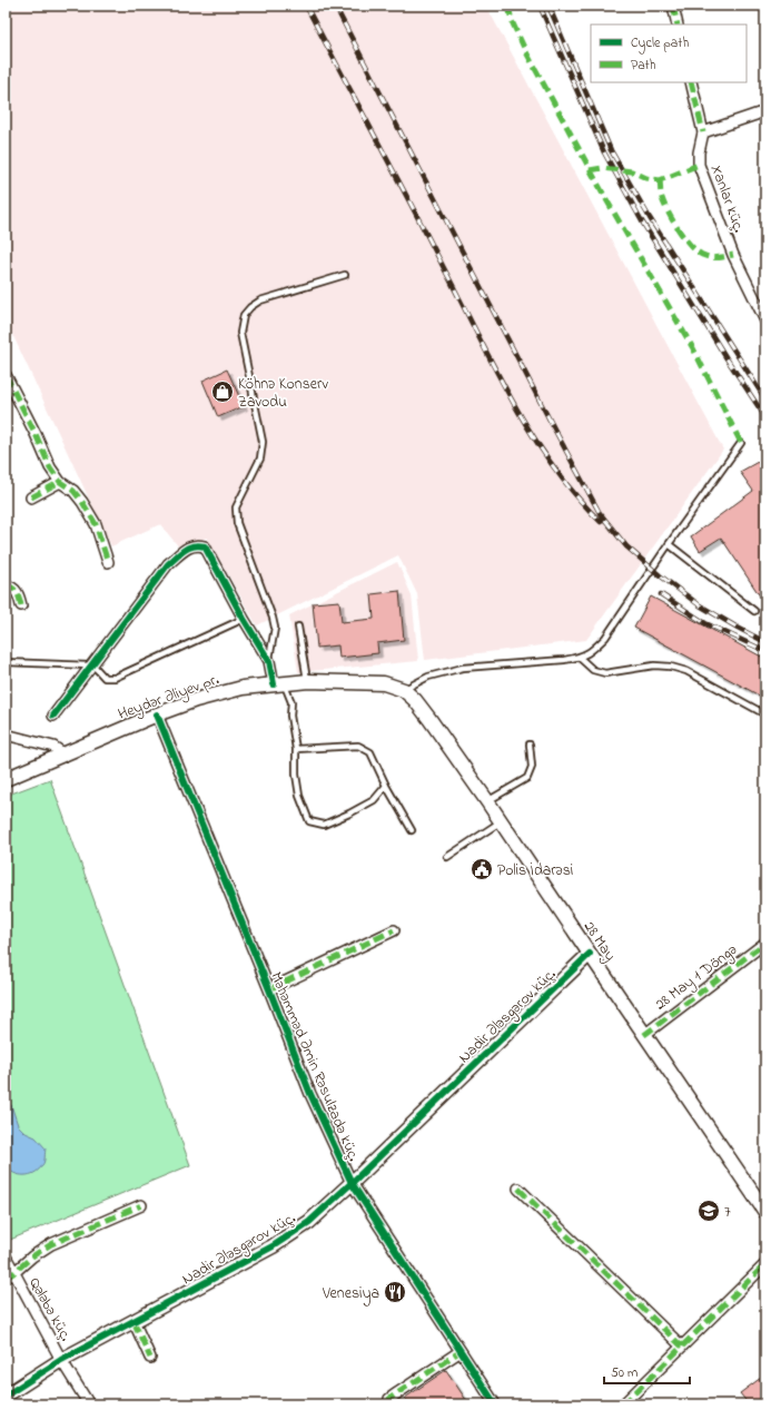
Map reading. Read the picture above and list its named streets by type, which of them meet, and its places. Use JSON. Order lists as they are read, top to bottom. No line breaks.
{"streets":{"main road":["Heydər Əliyev pr.","28 May","Nadir Ələsgərov küç."],"street":["Xanlar küç.","28 May 1 Döngə","Məhəmməd Əmin Rəsulzadə küç.","Qələbə küç."]},"crossings":[["Heydər Əliyev pr.","28 May"],["Heydər Əliyev pr.","Məhəmməd Əmin Rəsulzadə küç."],["28 May","28 May 1 Döngə"],["28 May","Nadir Ələsgərov küç."],["Nadir Ələsgərov küç.","Məhəmməd Əmin Rəsulzadə küç."],["Nadir Ələsgərov küç.","Qələbə küç."]],"places":{"shop":["Köhnə Konserv Zavodu"],"public building":["Polis İdarəsi"],"school or university":["7"],"restaurant":["Venesiya"]},"legend":["Cycle path","Path"],"scale_bar":"50 m"}
